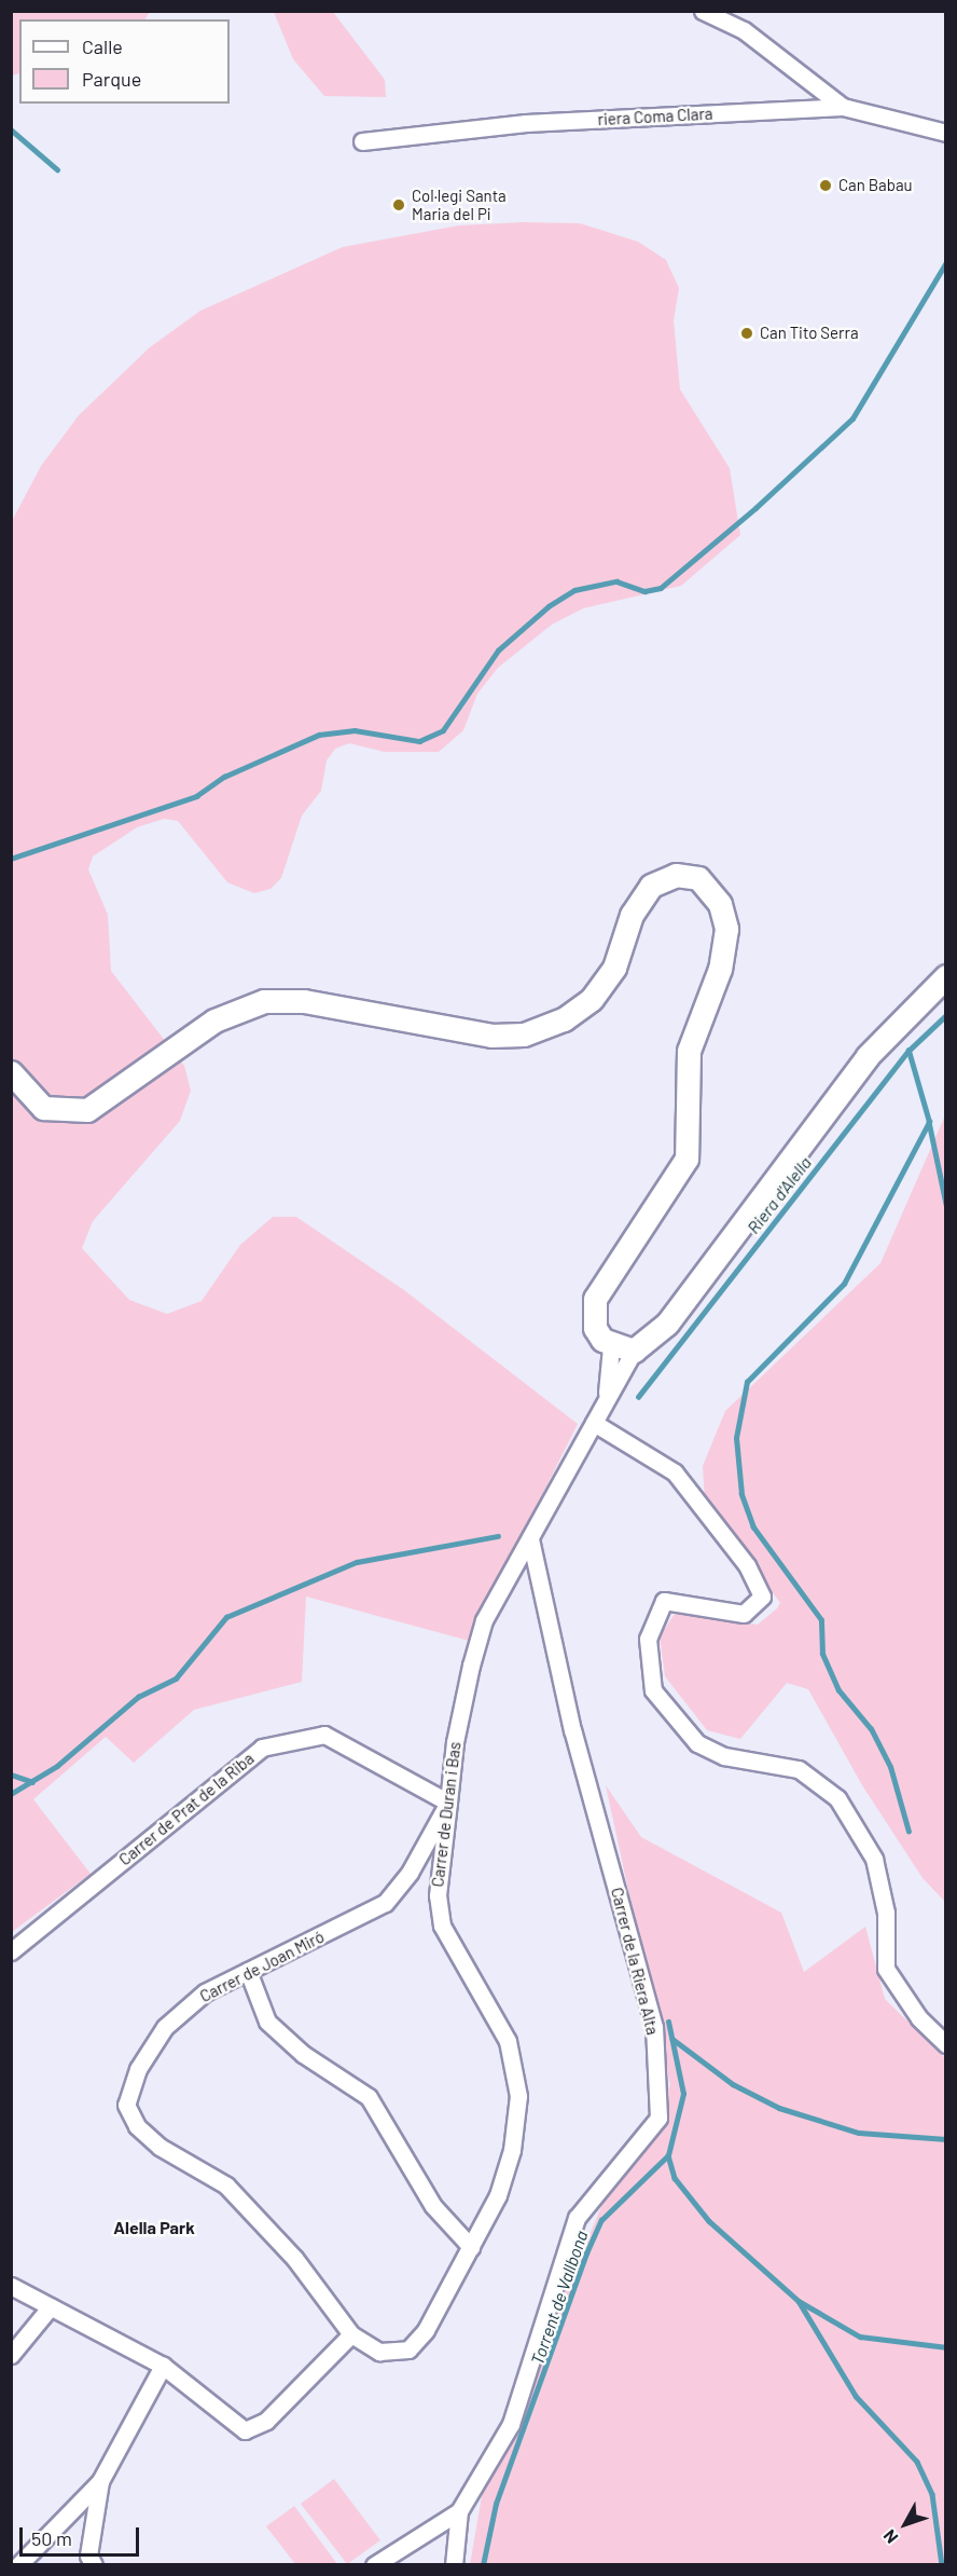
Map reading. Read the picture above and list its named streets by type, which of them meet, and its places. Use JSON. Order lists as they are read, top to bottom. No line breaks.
{"streets":{"street":["riera Coma Clara","Carrer de Prat de la Riba","Carrer de Duran i Bas","Carrer de la Riera Alta","Carrer de Joan Miró"]},"crossings":[["Carrer de Prat de la Riba","Carrer de Duran i Bas"],["Carrer de Prat de la Riba","Carrer de Joan Miró"],["Carrer de Duran i Bas","Carrer de la Riera Alta"],["Carrer de Duran i Bas","Carrer de Joan Miró"]],"districts":["Alella Park"],"water":["Riera d'Alella","Torrent de Vallbona"],"places":["Can Babau","Col·legi Santa Maria del Pi","Can Tito Serra"],"legend":["Calle","Parque"],"scale_bar":"50 m","north":"bottom left"}
